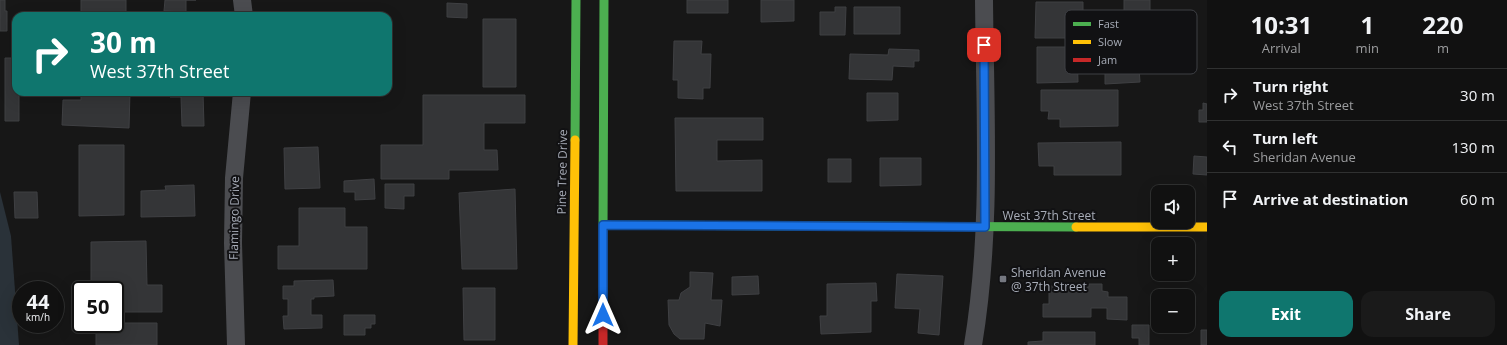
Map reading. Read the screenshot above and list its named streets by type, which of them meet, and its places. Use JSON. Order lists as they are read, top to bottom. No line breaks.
{"streets":{"main road":["Pine Tree Drive","West 37th Street"],"street":["Flamingo Drive"]},"places":{"transit":["Sheridan Avenue @ 37th Street"]},"legend":["Fast","Slow","Jam"],"page":{"eta":["10:31","Arrival","1","min","220","m"],"turn":["30 m","West 37th Street"],"list":[{"name":"Turn right","note":"West 37th Street","value":"30 m"},{"name":"Turn left","note":"Sheridan Avenue","value":"130 m"},{"name":"Arrive at destination","value":"60 m"}],"map_buttons":["+","−"],"speed":"44 km/h","limit":"50","buttons":["Exit","Share"]}}
